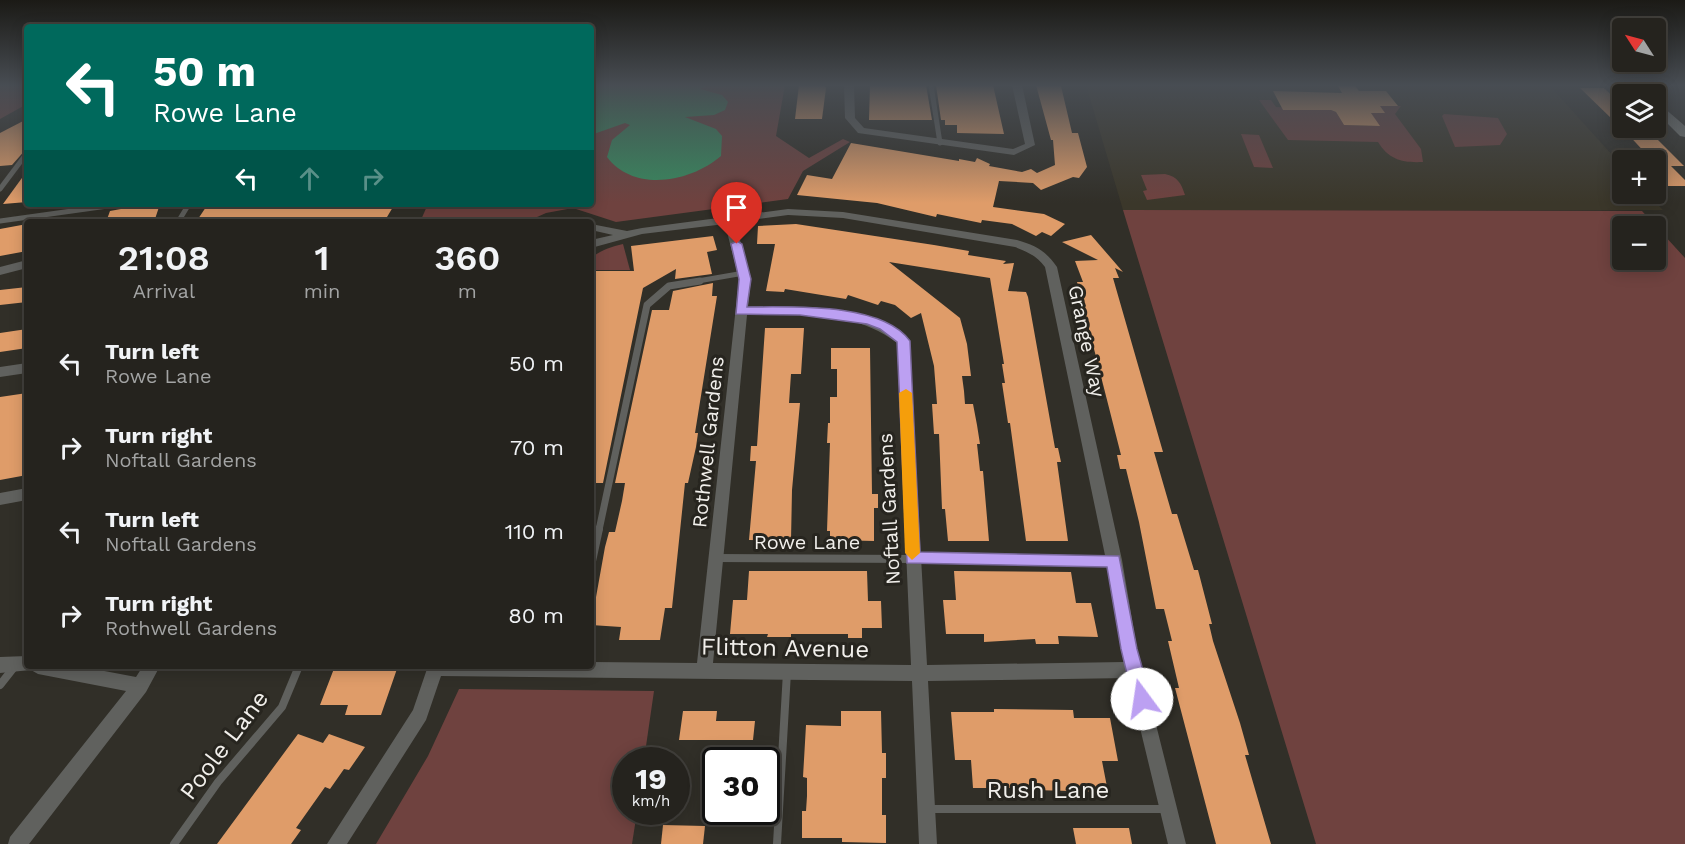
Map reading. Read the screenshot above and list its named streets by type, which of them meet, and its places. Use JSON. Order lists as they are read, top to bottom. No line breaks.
{"streets":{"street":["Grange Way","Rothwell Gardens","Noftall Gardens","Flitton Avenue"],"lane":["Rowe Lane","Poole Lane","Rush Lane"]},"crossings":[["Grange Way","Rothwell Gardens"],["Grange Way","Rowe Lane"],["Grange Way","Flitton Avenue"],["Grange Way","Rush Lane"],["Rothwell Gardens","Noftall Gardens"],["Rothwell Gardens","Rowe Lane"],["Rothwell Gardens","Flitton Avenue"],["Noftall Gardens","Rowe Lane"],["Noftall Gardens","Flitton Avenue"],["Noftall Gardens","Rush Lane"]],"north":"top left","page":{"map_buttons":["+","−"],"turn":["50 m","Rowe Lane"],"eta":["21:08","Arrival","1","min","360","m"],"list":[{"name":"Turn left","note":"Rowe Lane","value":"50 m"},{"name":"Turn right","note":"Noftall Gardens","value":"70 m"},{"name":"Turn left","note":"Noftall Gardens","value":"110 m"},{"name":"Turn right","note":"Rothwell Gardens","value":"80 m"}],"speed":"19 km/h","limit":"30"}}
